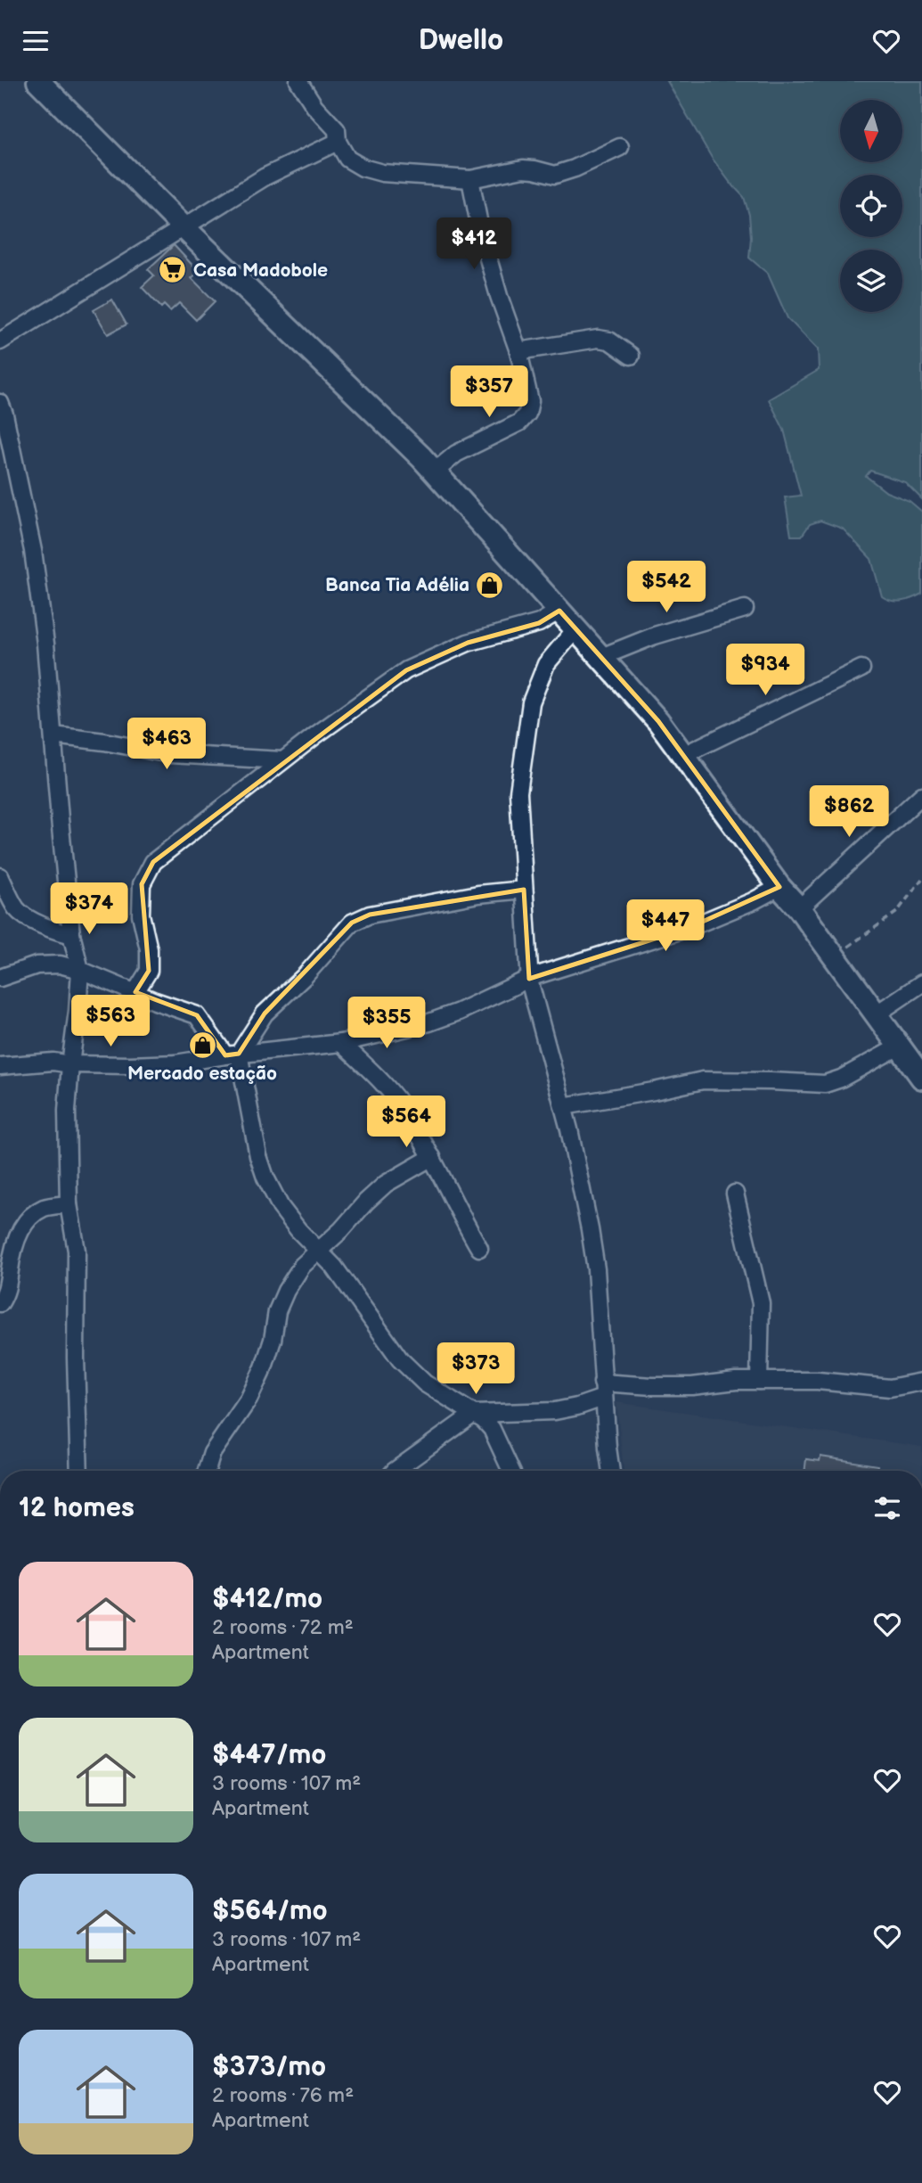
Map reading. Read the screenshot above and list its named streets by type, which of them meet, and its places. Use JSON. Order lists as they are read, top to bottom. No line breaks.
{"places":{"supermarket":["Casa Madobole"],"shop":["Banca Tia Adélia","Mercado estação"]},"north":"bottom","page":{"header":"Dwello","price":["$412","$357","$542","$934","$463","$862","$374","$447","$563","$355","$564","$373"],"heading":"12 homes","list":[{"name":"$412/mo","note":"2 rooms · 72 m² · Apartment"},{"name":"$447/mo","note":"3 rooms · 107 m² · Apartment"},{"name":"$564/mo","note":"3 rooms · 107 m² · Apartment"},{"name":"$373/mo","note":"2 rooms · 76 m² · Apartment"}]}}
